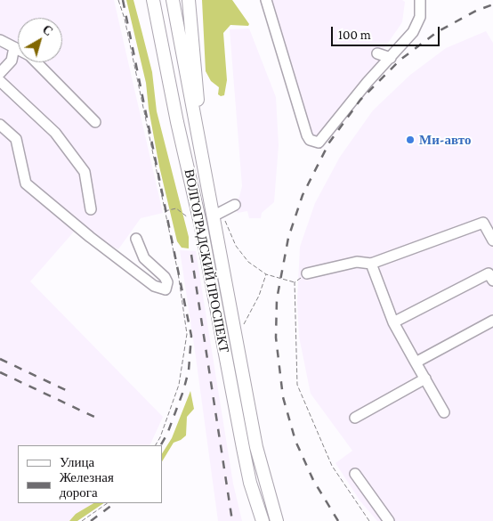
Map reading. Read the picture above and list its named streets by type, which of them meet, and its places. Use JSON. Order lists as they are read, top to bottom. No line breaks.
{"streets":{"main road":["ВОЛГОГРАДСКИЙ ПРОСПЕКТ"]},"places":["Ми-авто"],"legend":["Улица","Железная дорога"],"scale_bar":"100 m","north":"top right"}
